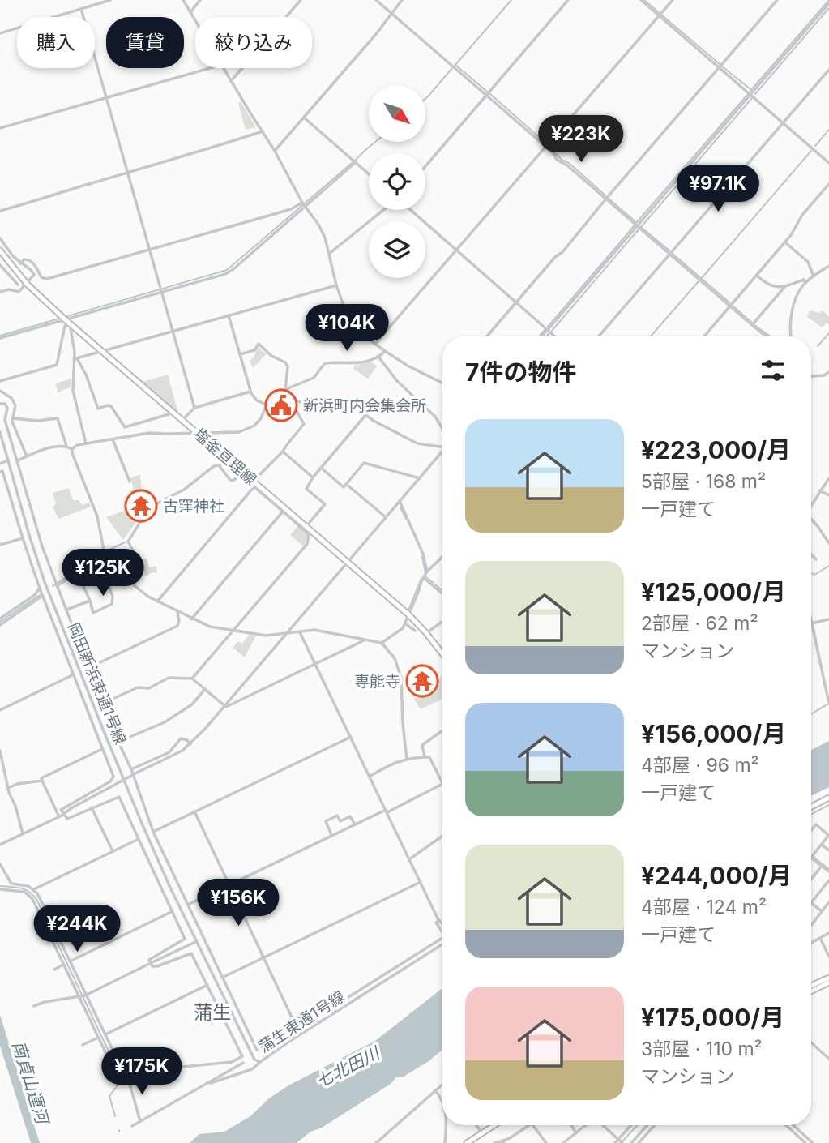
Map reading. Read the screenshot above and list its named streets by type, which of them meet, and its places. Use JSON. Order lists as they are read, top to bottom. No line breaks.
{"streets":{"main road":["塩釜亘理線"],"street":["岡田新浜東通1号線","蒲生東通1号線"]},"crossings":[["岡田新浜東通1号線","蒲生東通1号線"]],"districts":["蒲生"],"water":["七北田川","南貞山運河"],"places":{"public building":["新浜町内会集会所"],"temple":["古窪神社","専能寺"]},"north":"bottom right","page":{"chip":["購入","賃貸","絞り込み"],"price":["¥223K","¥97.1K","¥104K","¥125K","¥156K","¥244K","¥175K"],"heading":"7件の物件","list":[{"name":"¥223,000/月","note":"5部屋 · 168 m² · 一戸建て"},{"name":"¥125,000/月","note":"2部屋 · 62 m² · マンション"},{"name":"¥156,000/月","note":"4部屋 · 96 m² · 一戸建て"},{"name":"¥244,000/月","note":"4部屋 · 124 m² · 一戸建て"},{"name":"¥175,000/月","note":"3部屋 · 110 m² · マンション"}]}}
